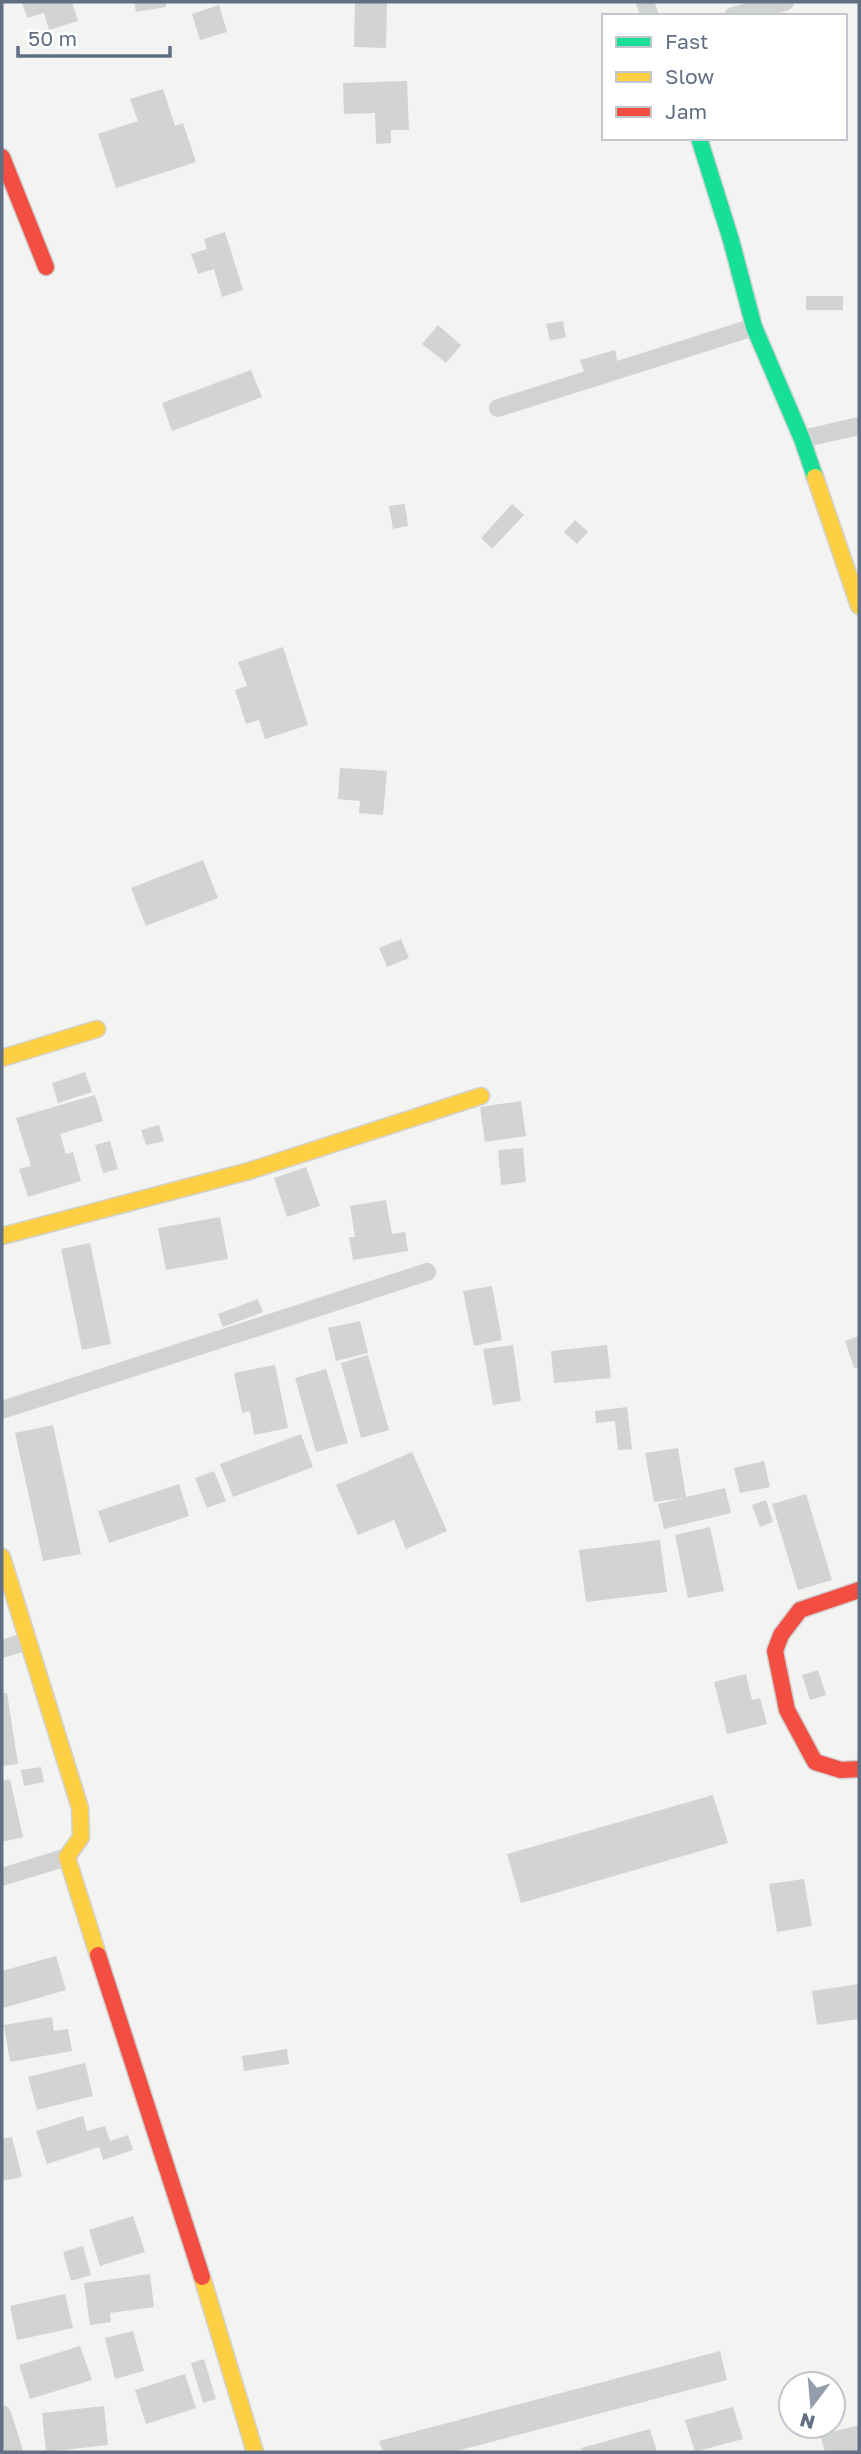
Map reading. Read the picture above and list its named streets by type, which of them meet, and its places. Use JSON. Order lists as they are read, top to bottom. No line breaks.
{"legend":["Fast","Slow","Jam"],"scale_bar":"50 m","north":"bottom"}
